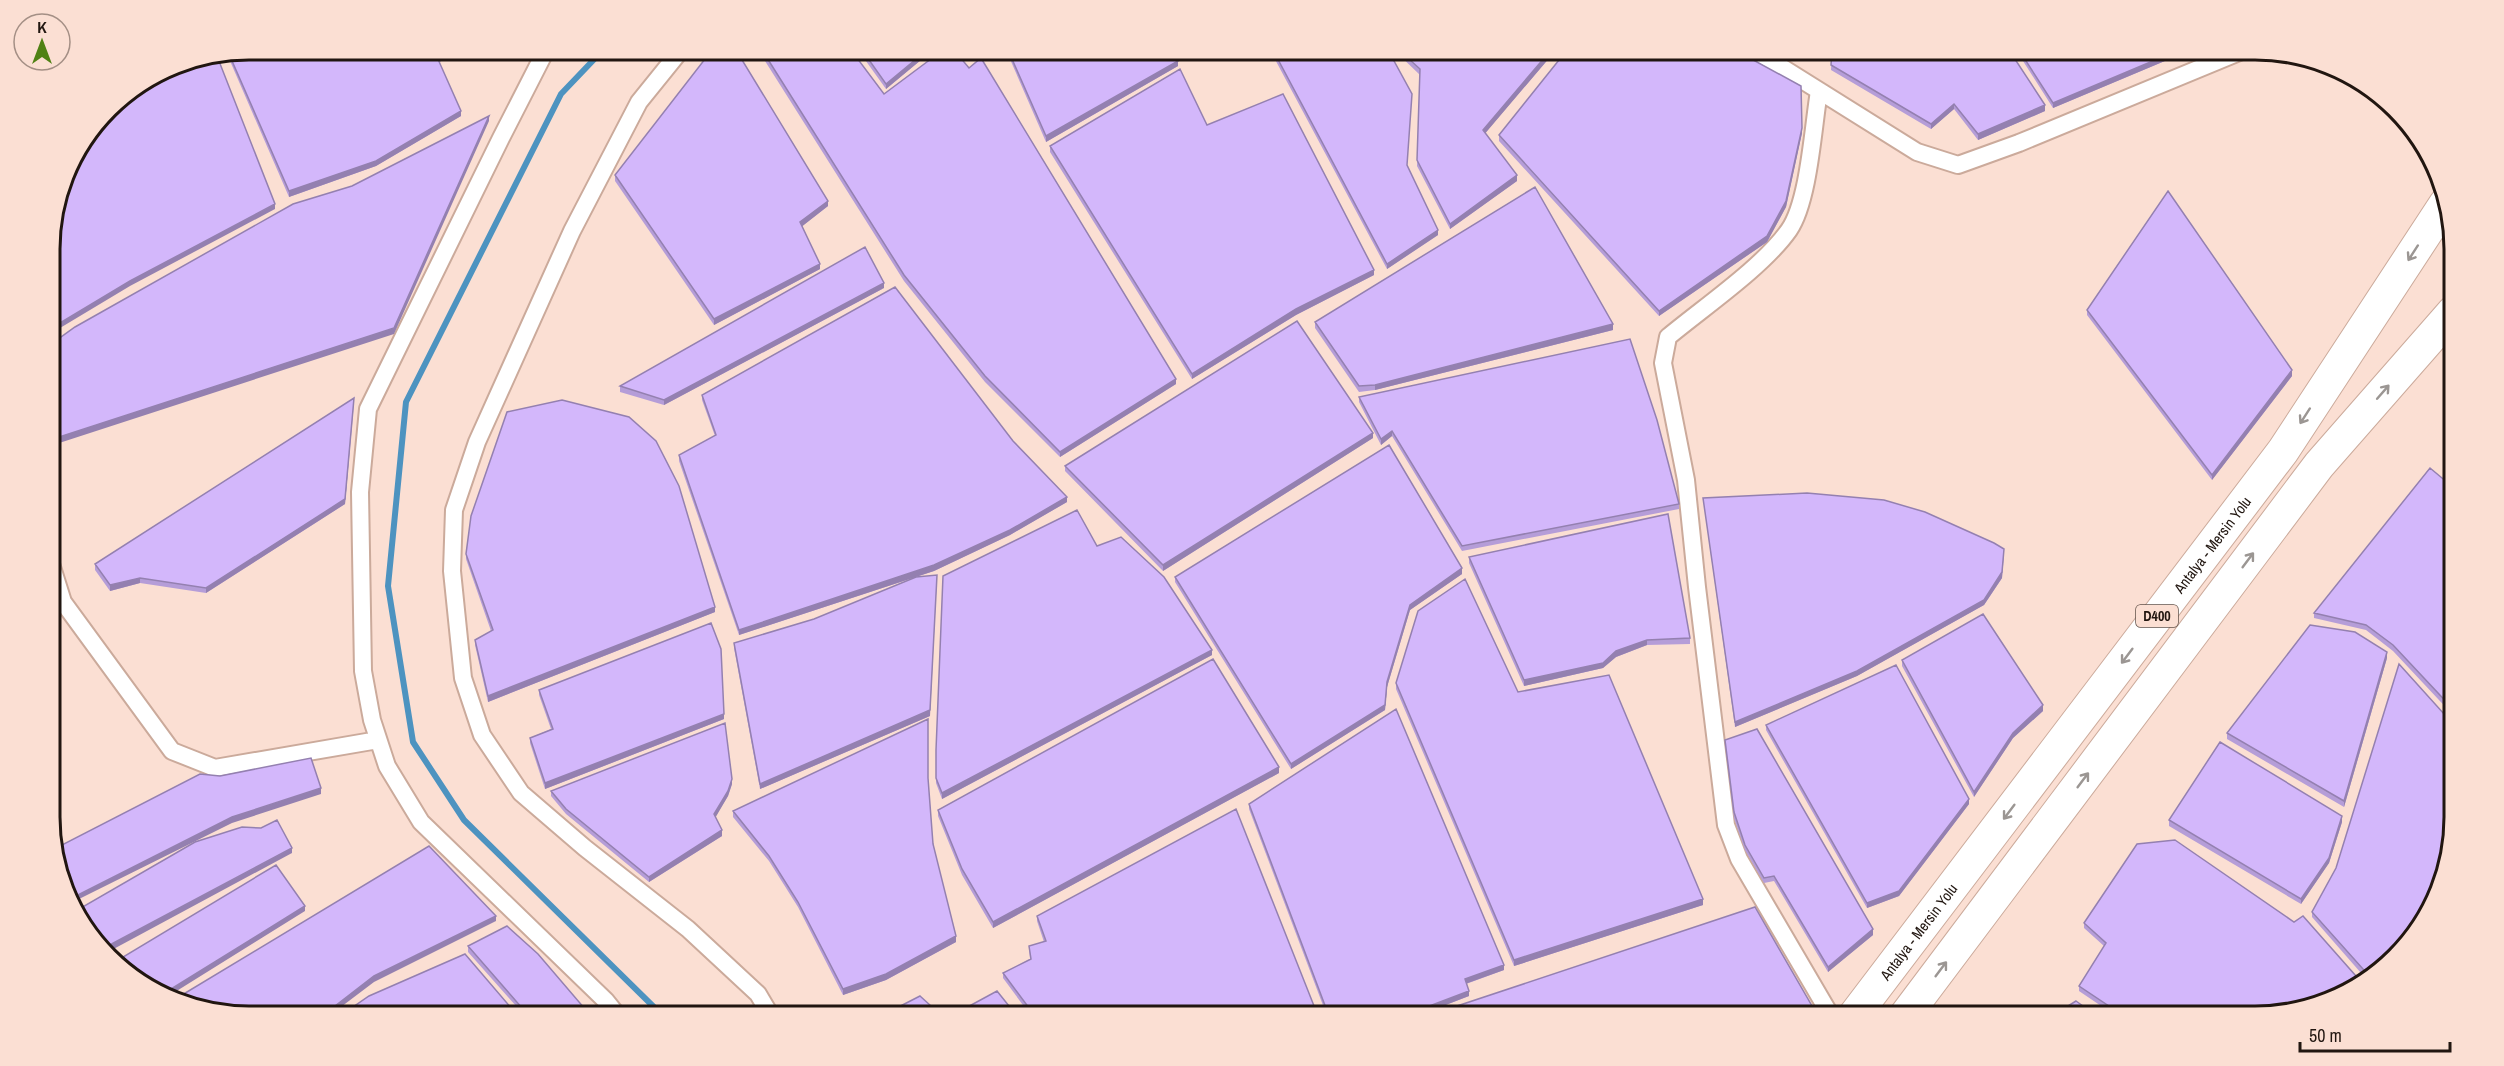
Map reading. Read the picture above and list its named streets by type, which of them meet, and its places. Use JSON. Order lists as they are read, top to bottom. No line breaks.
{"streets":{"highway":["Antalya - Mersin Yolu","D400"]},"scale_bar":"50 m","north":"top"}
